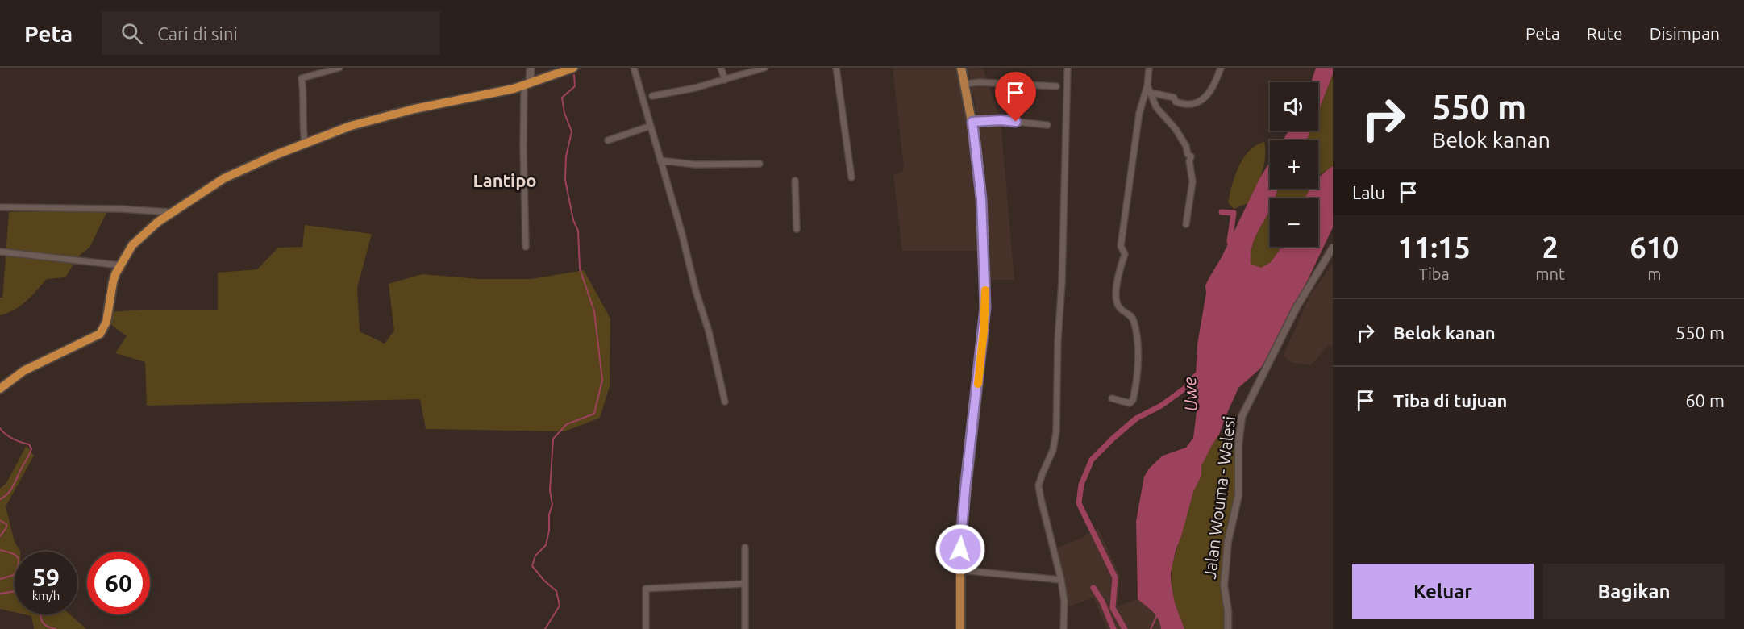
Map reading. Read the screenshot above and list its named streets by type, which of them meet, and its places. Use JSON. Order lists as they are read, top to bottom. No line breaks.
{"streets":{"street":["Jalan Wouma - Walesi"]},"districts":["Lantipo"],"water":["Uwe"],"page":{"header":"Peta","search":"Cari di sini","nav":["Peta","Rute","Disimpan"],"turn":["550 m","Belok kanan"],"map_buttons":["+","−"],"then":"Lalu","eta":["11:15","Tiba","2","mnt","610","m"],"list":[{"name":"Belok kanan","value":"550 m"},{"name":"Tiba di tujuan","value":"60 m"}],"speed":"59 km/h","limit":"60","buttons":["Keluar","Bagikan"]}}
